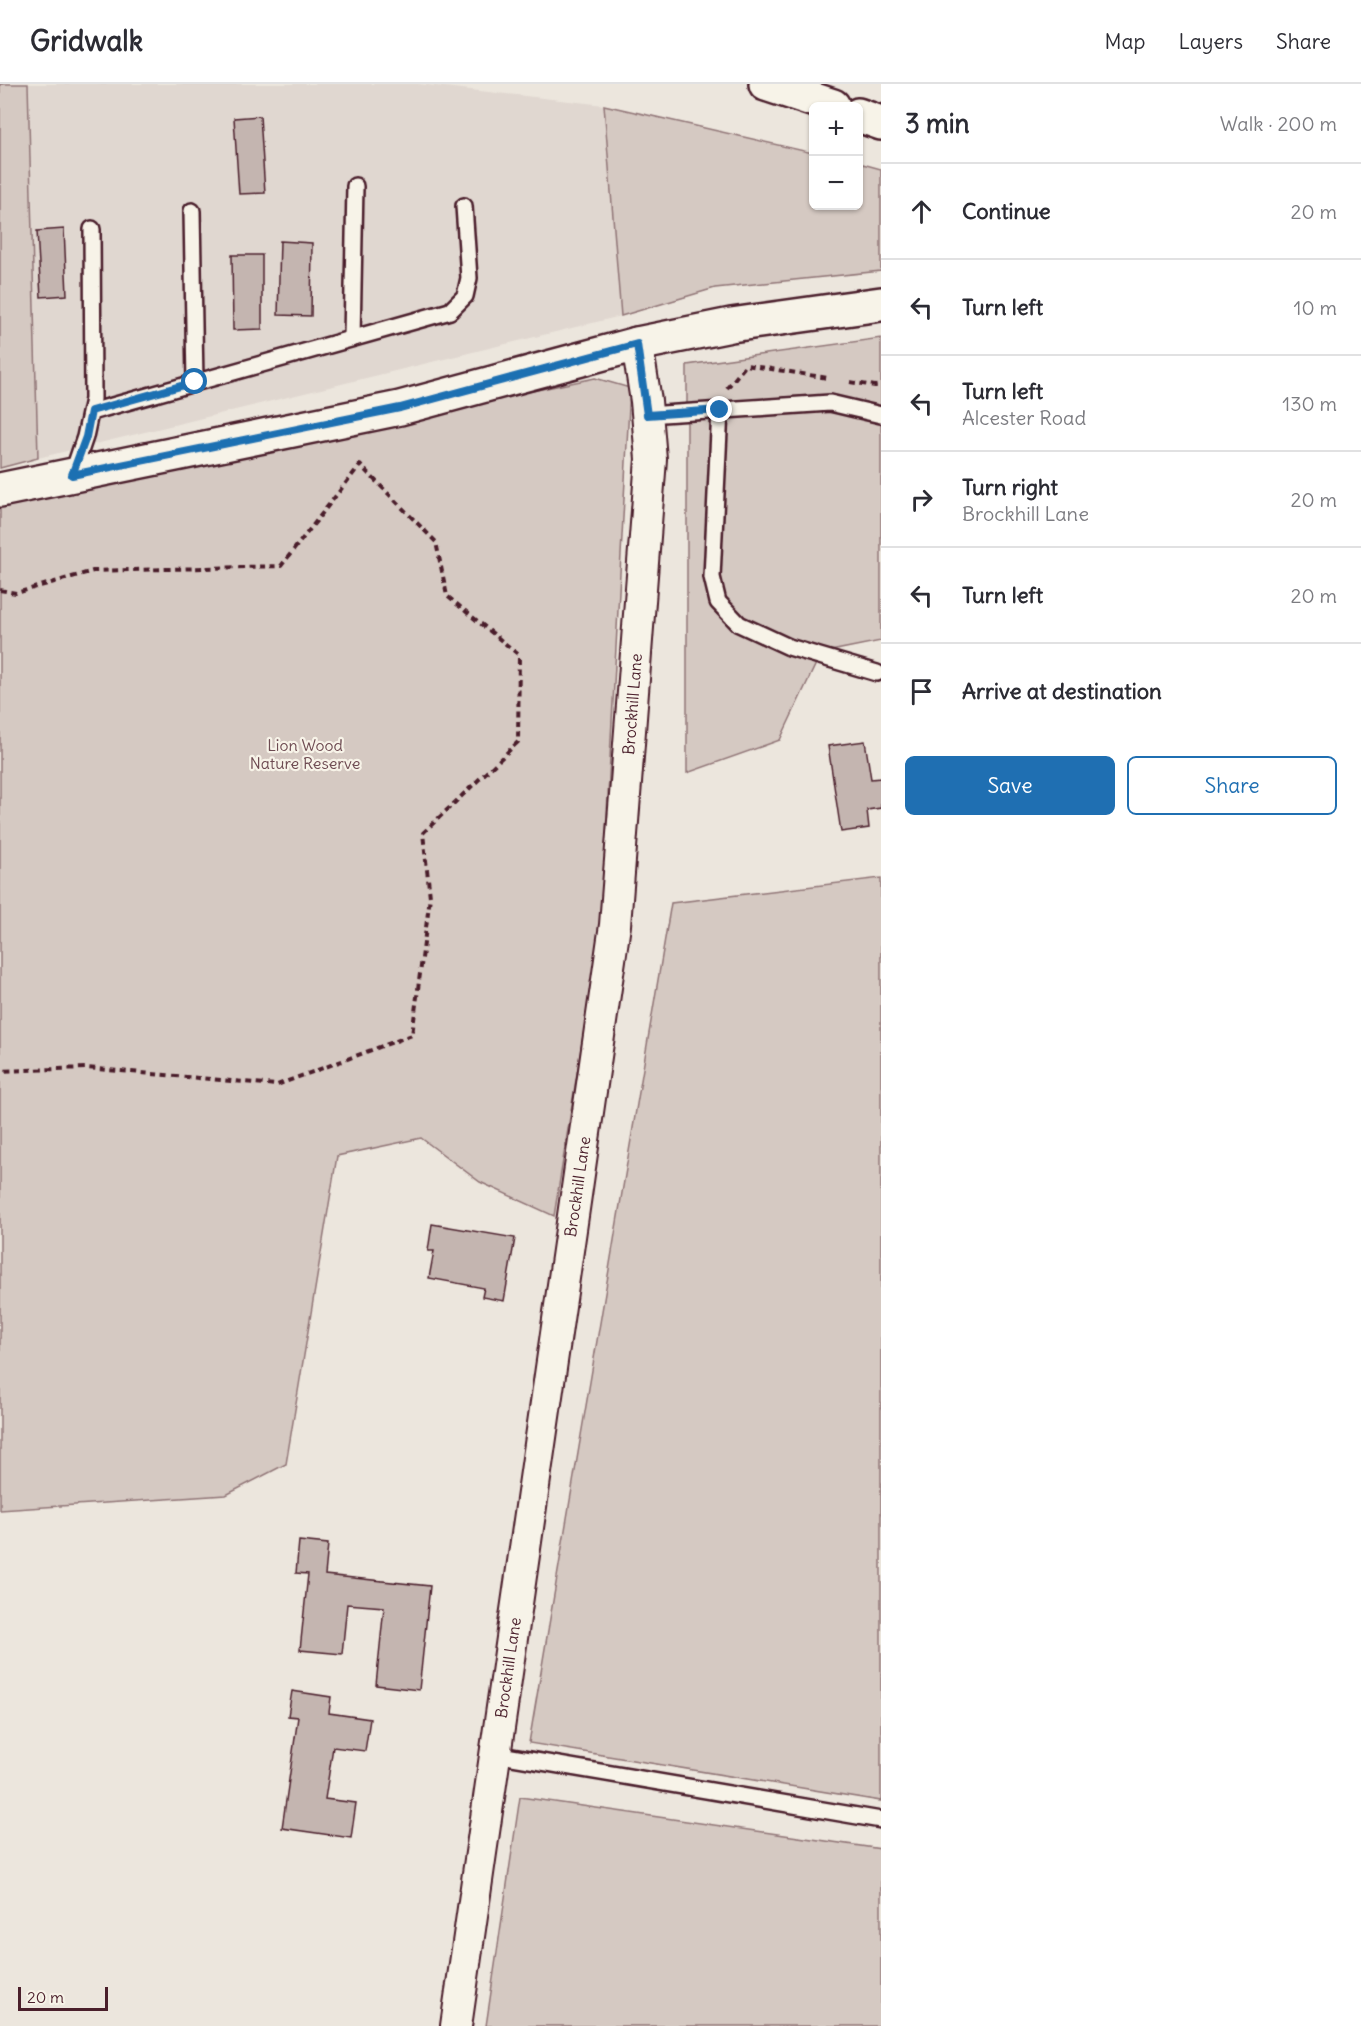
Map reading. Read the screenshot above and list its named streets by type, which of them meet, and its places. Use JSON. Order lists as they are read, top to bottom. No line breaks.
{"streets":{"street":["Brockhill Lane"]},"parks":["Lion Wood Nature Reserve"],"scale_bar":"20 m","page":{"header":"Gridwalk","nav":["Map","Layers","Share"],"heading":["3 min","Walk · 200 m"],"map_buttons":["+","−"],"list":[["Continue","20 m"],["Turn left","10 m"],["Turn left","Alcester Road","130 m"],["Turn right","Brockhill Lane","20 m"],["Turn left","20 m"],"Arrive at destination"],"buttons":["Save","Share"],"scale":"20 m"}}
